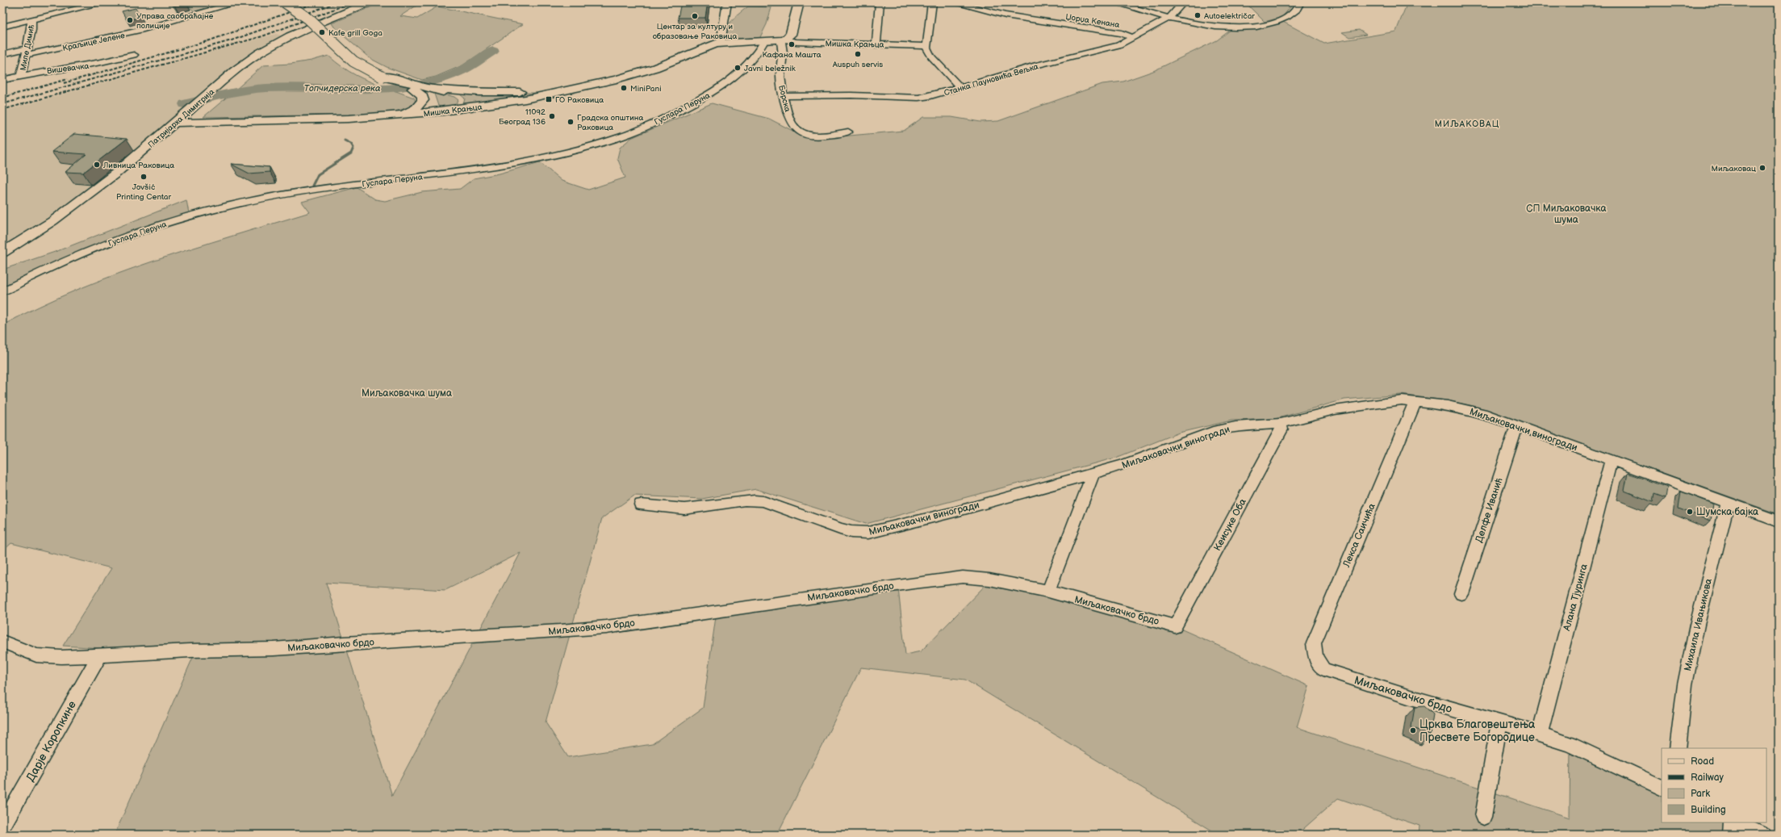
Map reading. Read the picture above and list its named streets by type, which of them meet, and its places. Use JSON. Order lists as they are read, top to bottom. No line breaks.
{"streets":{"main road":["Мишка Крањца","Патријарха Димитрија"],"street":["Џорџа Кенана","Краљице Јелене","Миле Димић","Вишевачка","Станка Пауновића Вељка","Борска","Гуслара Перуна","Миљаковачки виногради","Делфе Иванић","Кеисуке Оба","Лекса Саичића","Миљаковачко брдо","Алана Тјуринга","Михаила Ивањикова","Дарје Коропкине"]},"crossings":[["Џорџа Кенана","Станка Пауновића Вељка"],["Краљице Јелене","Миле Димић"],["Мишка Крањца","Борска"],["Мишка Крањца","Гуслара Перуна"],["Мишка Крањца","Патријарха Димитрија"],["Миле Димић","Вишевачка"],["Станка Пауновића Вељка","Борска"],["Миљаковачки виногради","Делфе Иванић"],["Миљаковачки виногради","Кеисуке Оба"],["Миљаковачки виногради","Лекса Саичића"],["Миљаковачки виногради","Алана Тјуринга"],["Миљаковачки виногради","Михаила Ивањикова"],["Кеисуке Оба","Миљаковачко брдо"],["Лекса Саичића","Миљаковачко брдо"],["Миљаковачко брдо","Алана Тјуринга"],["Миљаковачко брдо","Дарје Коропкине"]],"districts":["МИЉАКОВАЦ"],"water":["Топчидерска река"],"parks":["СП Миљаковачка шума","Миљаковачка шума"],"places":{"other":["Autoelektričar","Центар за културу и образовање Раковица","Управа саобраћајне полиције","Kafe grill Goga","Кафана Машта","Auspuh servis","Javni beležnik","MiniPani","11092 Београд 136","Градска општина Раковица","Ливница Раковица","Миљаковац","Jovšić Printing Centar","Шумска бајка","Црква Благовештења Пресвете Богородице"],"transit":["ГО Раковица"]},"legend":["Road","Railway","Park","Building"]}
